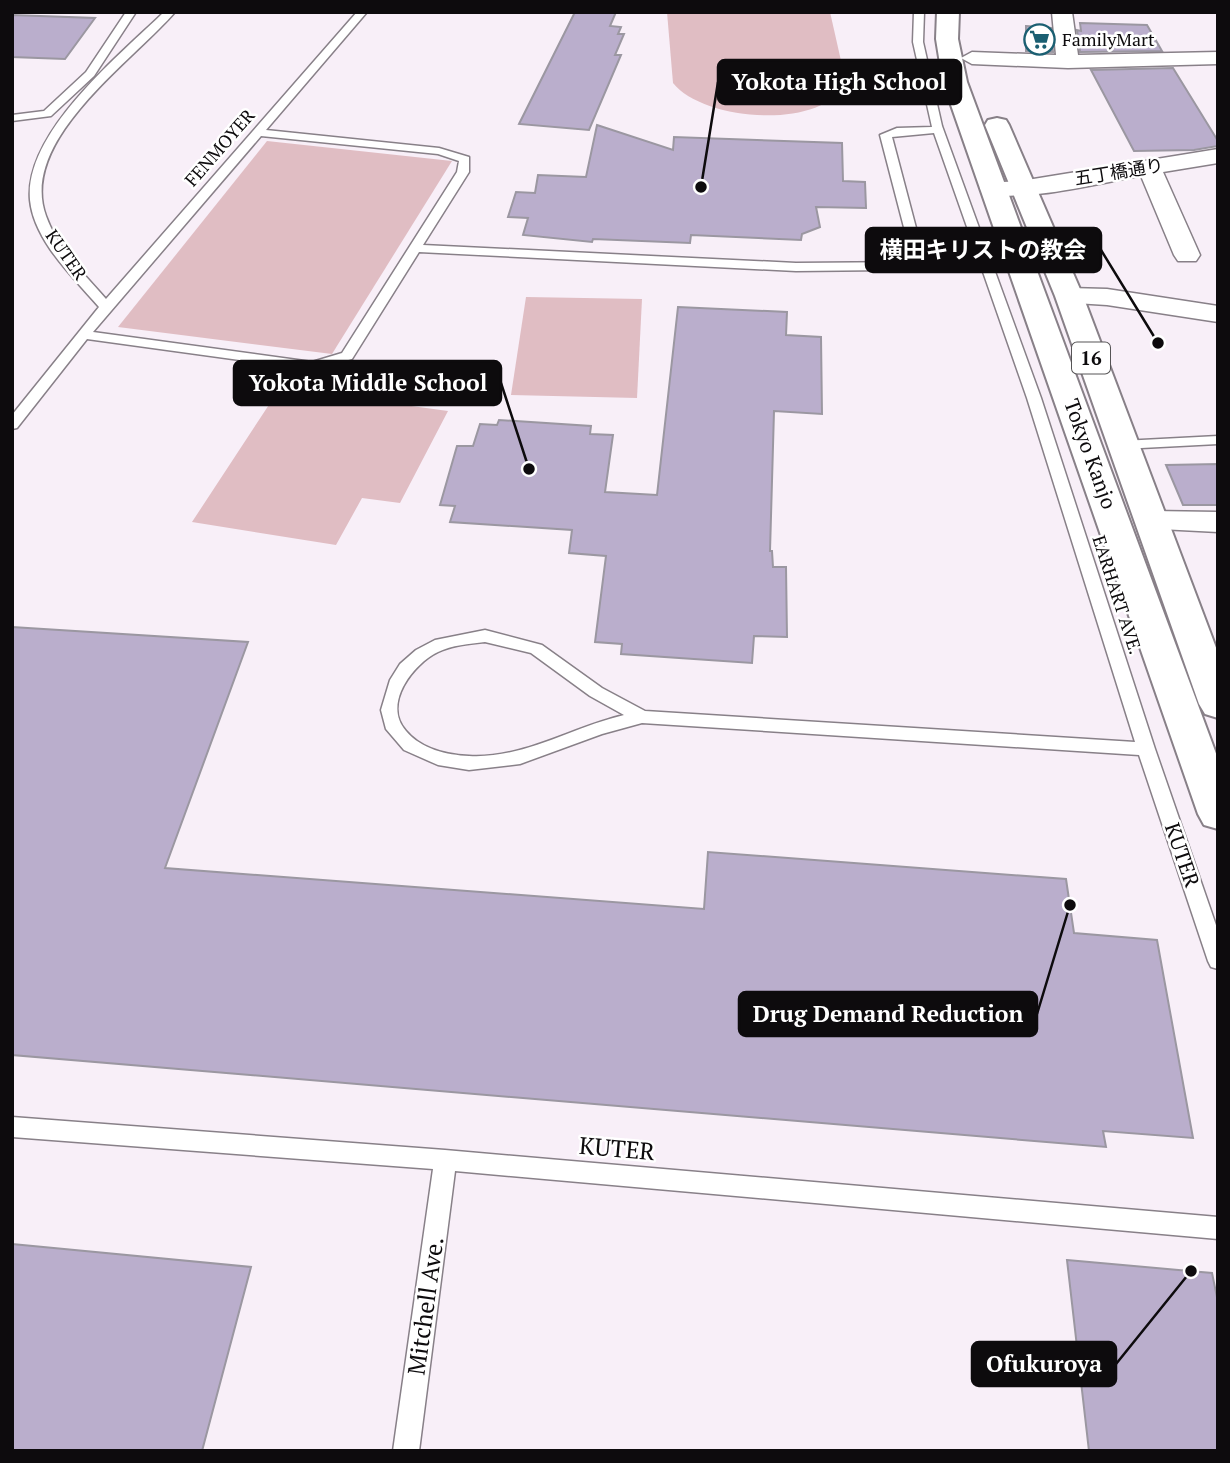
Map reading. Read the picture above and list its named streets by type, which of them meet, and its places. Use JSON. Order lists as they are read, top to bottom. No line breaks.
{"streets":{"highway":["16","Tokyo Kanjo"],"street":["五丁橋通り"],"lane":["FENMOYER","KUTER","EARHART AVE.","Mitchell Ave."]},"crossings":[["FENMOYER","KUTER"],["五丁橋通り","Tokyo Kanjo"],["KUTER","EARHART AVE."],["KUTER","Mitchell Ave."]],"places":{"supermarket":["FamilyMart"],"other":["Yokota High School","横田キリストの教会","Yokota Middle School","Drug Demand Reduction","Ofukuroya"]}}
